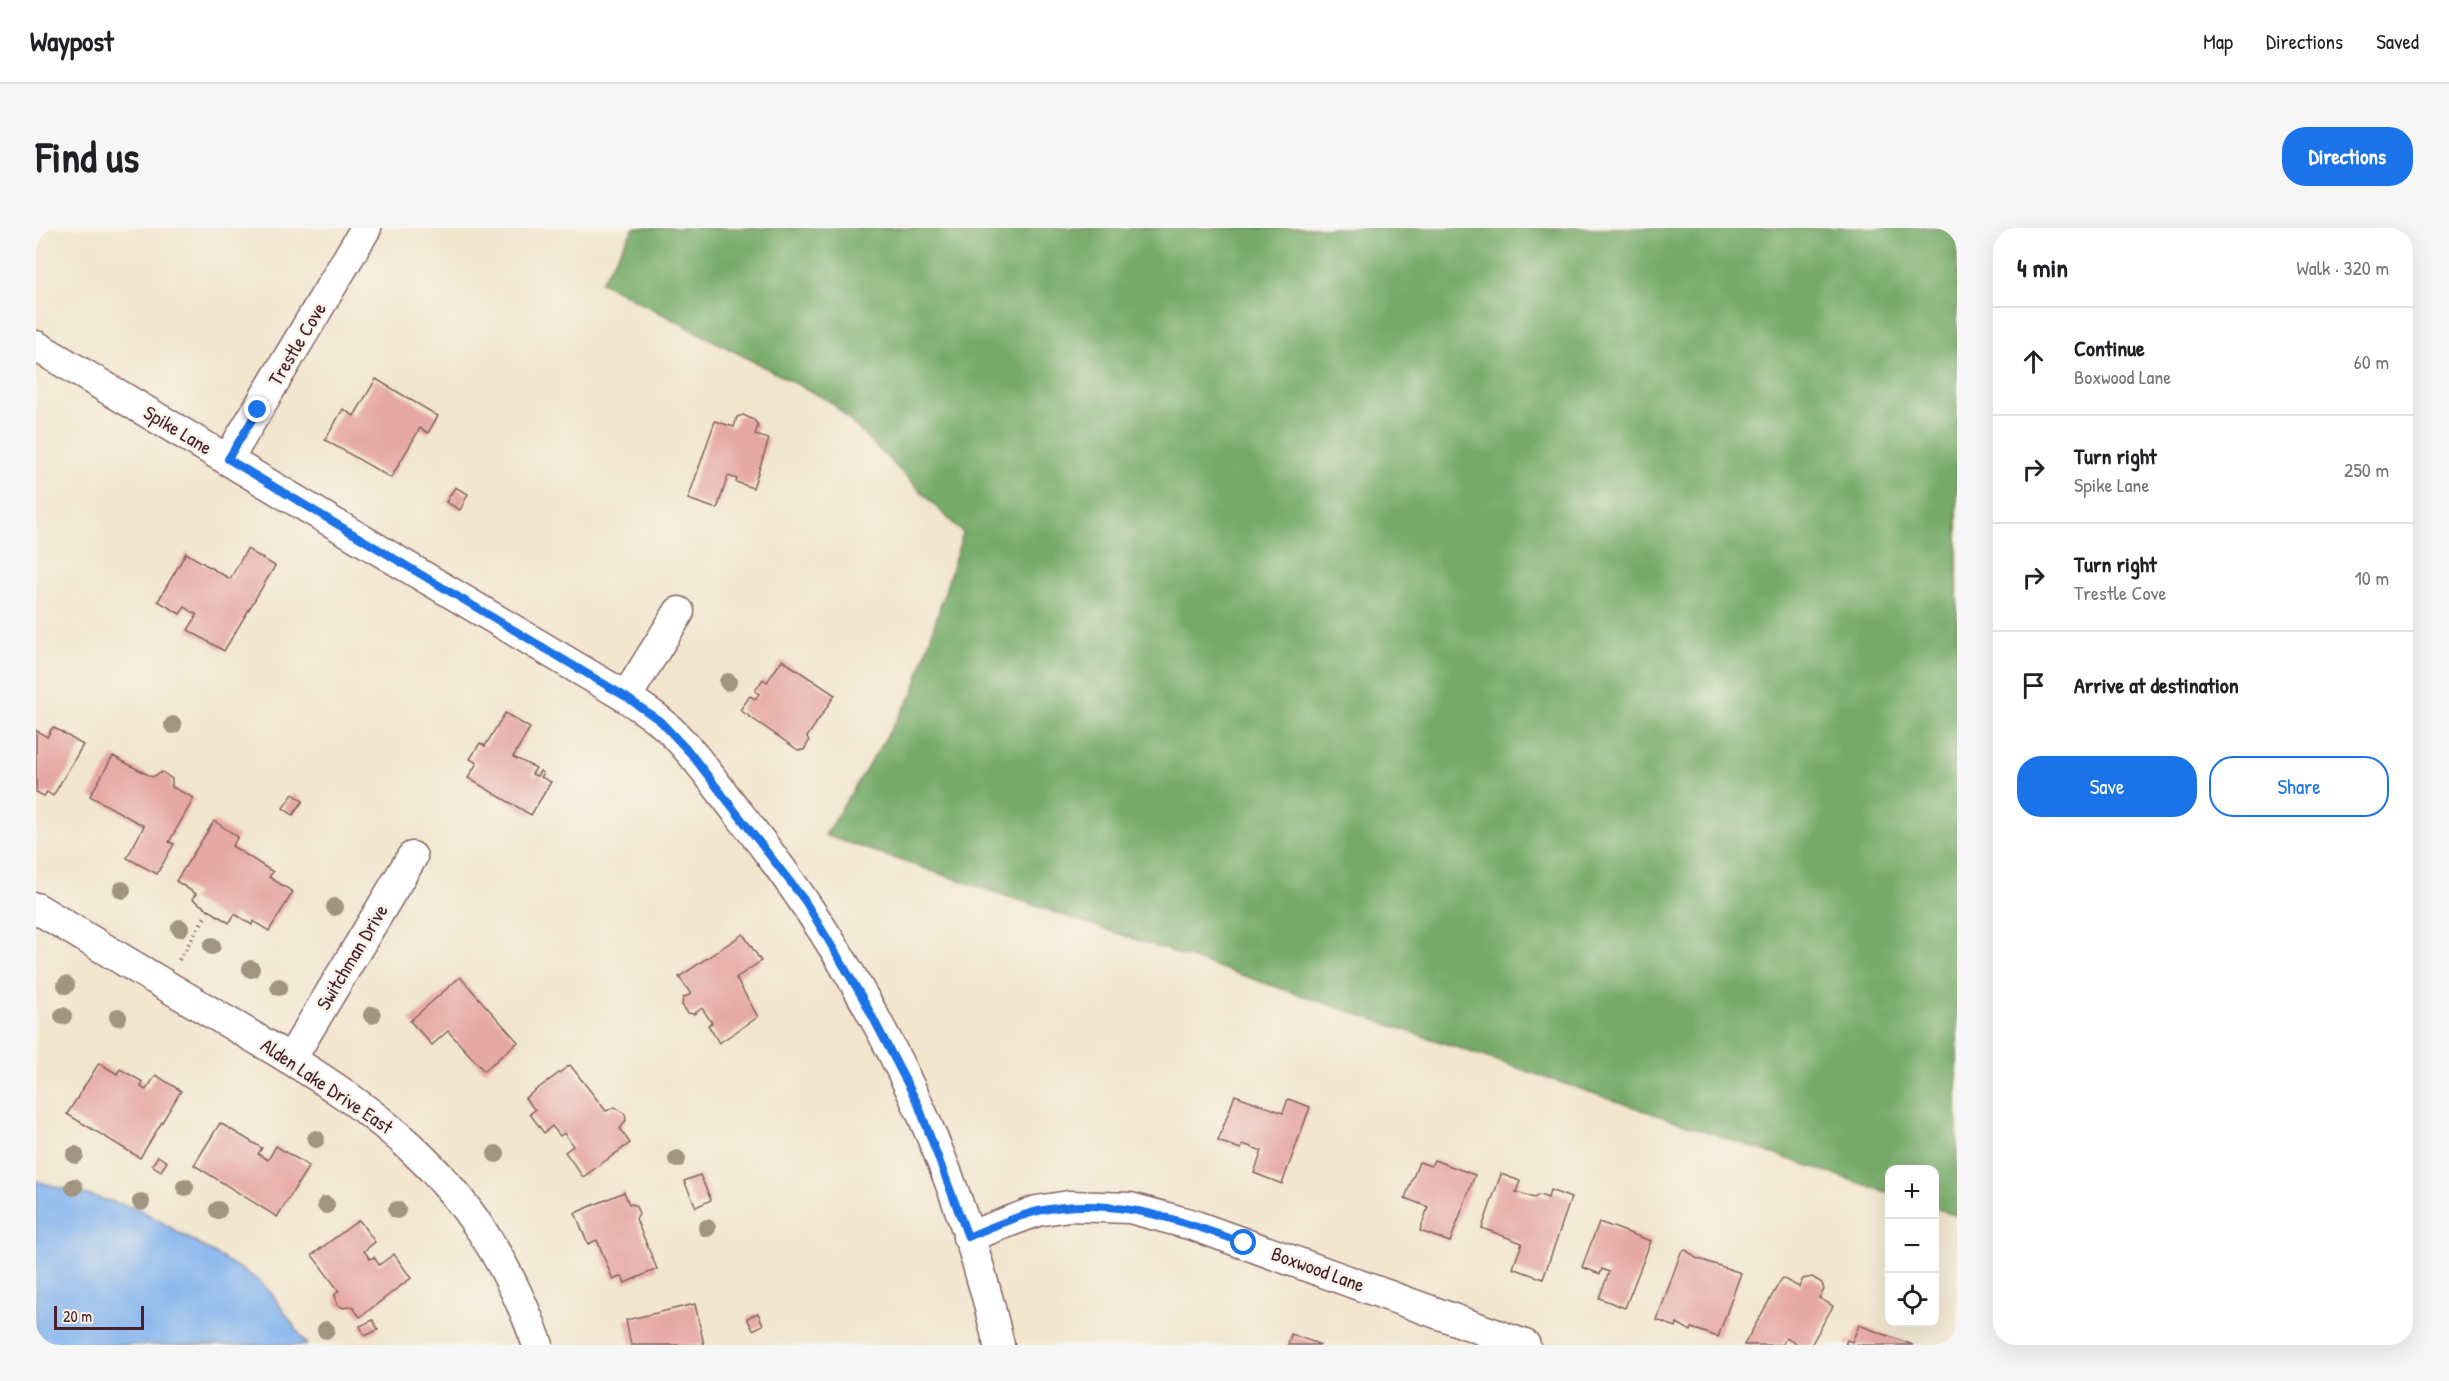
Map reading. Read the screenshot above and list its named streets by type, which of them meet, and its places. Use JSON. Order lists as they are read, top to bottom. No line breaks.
{"streets":{"street":["Trestle Cove","Spike Lane","Switchman Drive","Alden Lake Drive East","Boxwood Lane"]},"crossings":[["Trestle Cove","Spike Lane"],["Spike Lane","Boxwood Lane"],["Switchman Drive","Alden Lake Drive East"]],"scale_bar":"20 m","page":{"header":"Waypost","nav":["Map","Directions","Saved"],"buttons":["Directions",["Save","Share"]],"title":"Find us","heading":["4 min","Walk · 320 m"],"list":[["Continue","Boxwood Lane","60 m"],["Turn right","Spike Lane","250 m"],["Turn right","Trestle Cove","10 m"],"Arrive at destination"],"map_buttons":["+","−"],"scale":"20 m"}}
